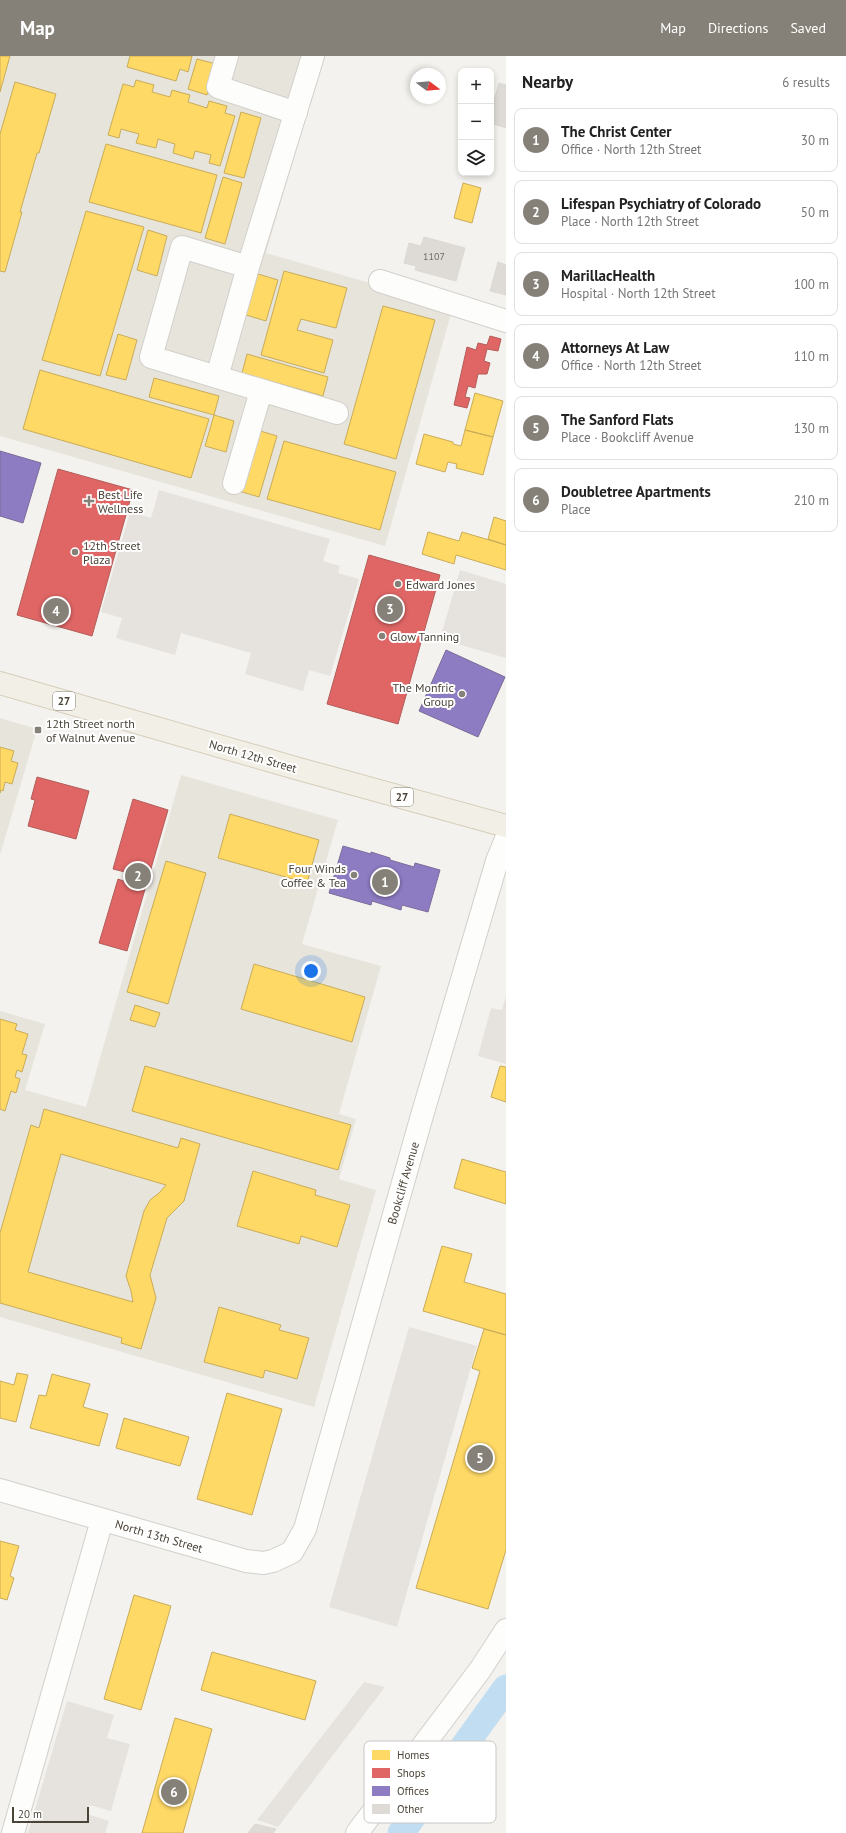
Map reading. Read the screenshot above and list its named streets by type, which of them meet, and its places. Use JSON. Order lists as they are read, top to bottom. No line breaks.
{"streets":{"main road":["27","North 12th Street"],"street":["Bookcliff Avenue","North 13th Street"]},"crossings":[["Bookcliff Avenue","North 13th Street"]],"places":{"health":["Best Life Wellness"],"other":["12th Street Plaza","Edward Jones","Glow Tanning","The Monfric Group","Four Winds Coffee & Tea"],"transit":["12th Street north of Walnut Avenue"]},"house_numbers":["1107"],"legend":["Homes","Shops","Offices","Other"],"scale_bar":"20 m","north":"right","page":{"header":"Map","nav":["Map","Directions","Saved"],"heading":["Nearby","6 results"],"map_buttons":["+","−"],"list":[{"mark":"1","name":"The Christ Center","note":"Office · North 12th Street","value":"30 m"},{"mark":"2","name":"Lifespan Psychiatry of Colorado","note":"Place · North 12th Street","value":"50 m"},{"mark":"3","name":"MarillacHealth","note":"Hospital · North 12th Street","value":"100 m"},{"mark":"4","name":"Attorneys At Law","note":"Office · North 12th Street","value":"110 m"},{"mark":"5","name":"The Sanford Flats","note":"Place · Bookcliff Avenue","value":"130 m"},{"mark":"6","name":"Doubletree Apartments","note":"Place","value":"210 m"}],"pins":["3","4","2","1","5","6"],"scale":"20 m"}}
